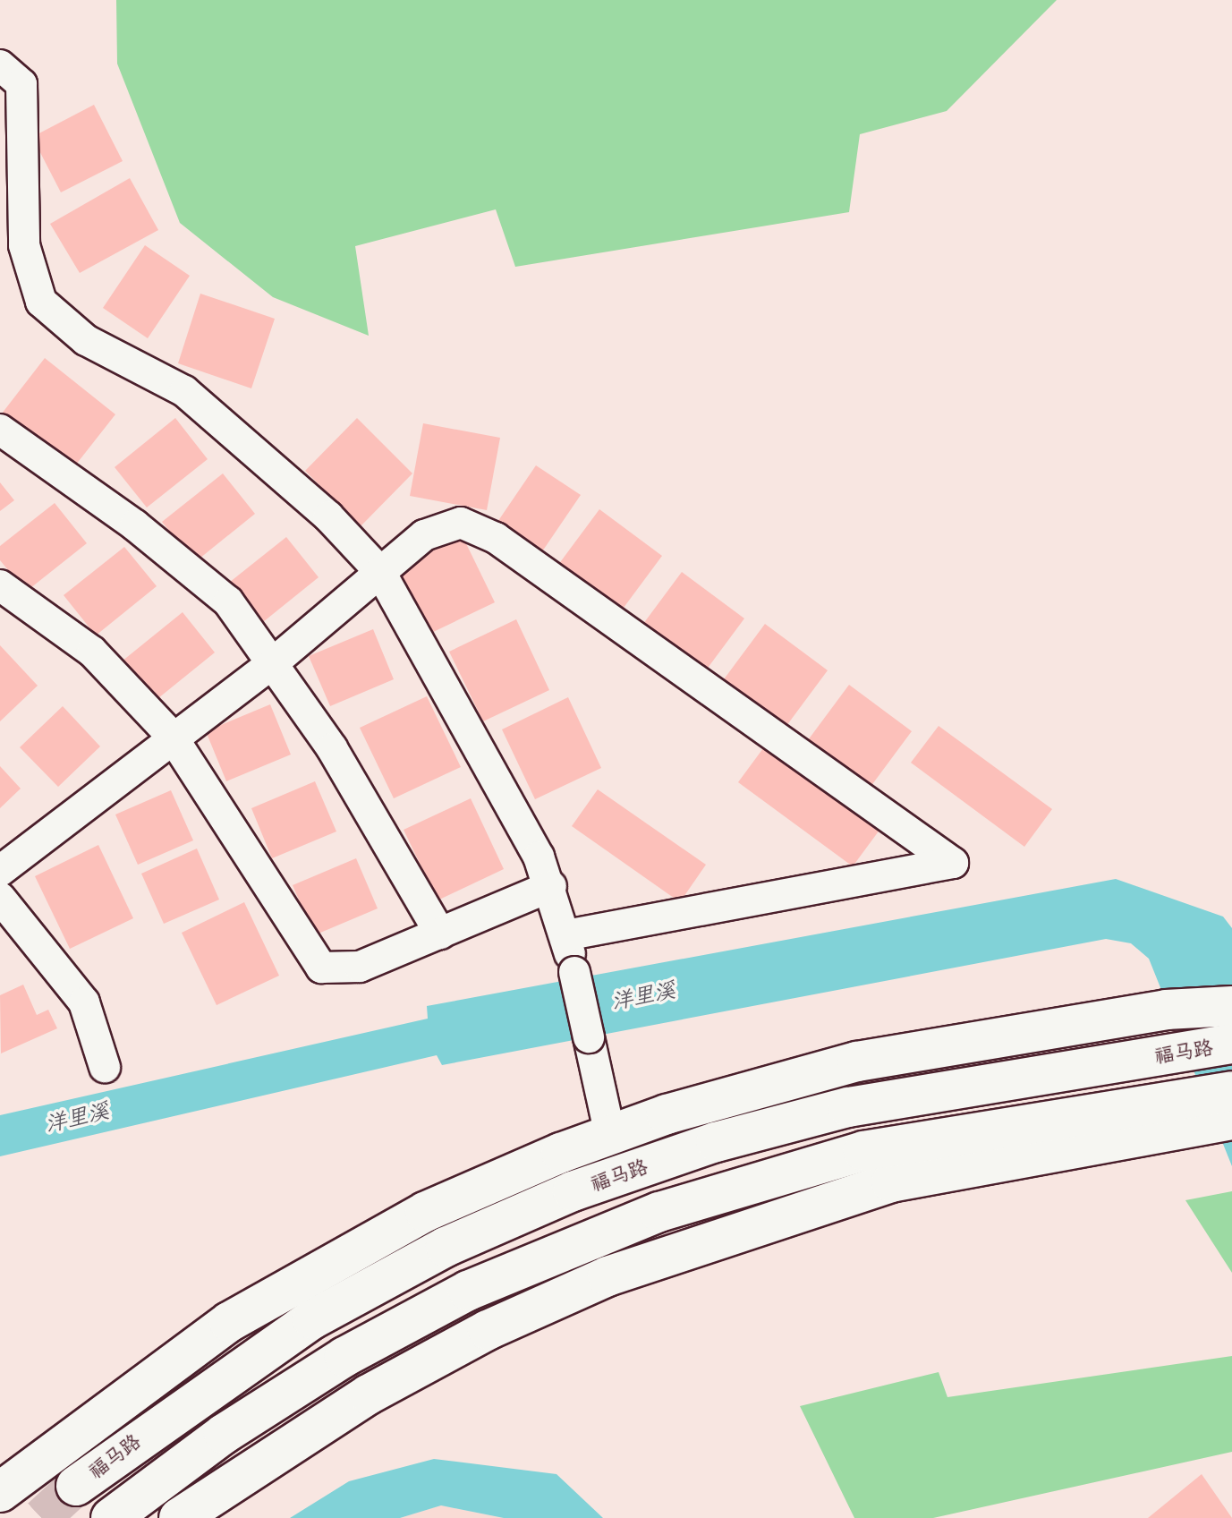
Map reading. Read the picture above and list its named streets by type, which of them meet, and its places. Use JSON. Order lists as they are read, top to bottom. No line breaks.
{"streets":{"main road":["福马路"]},"water":["洋里溪"]}
